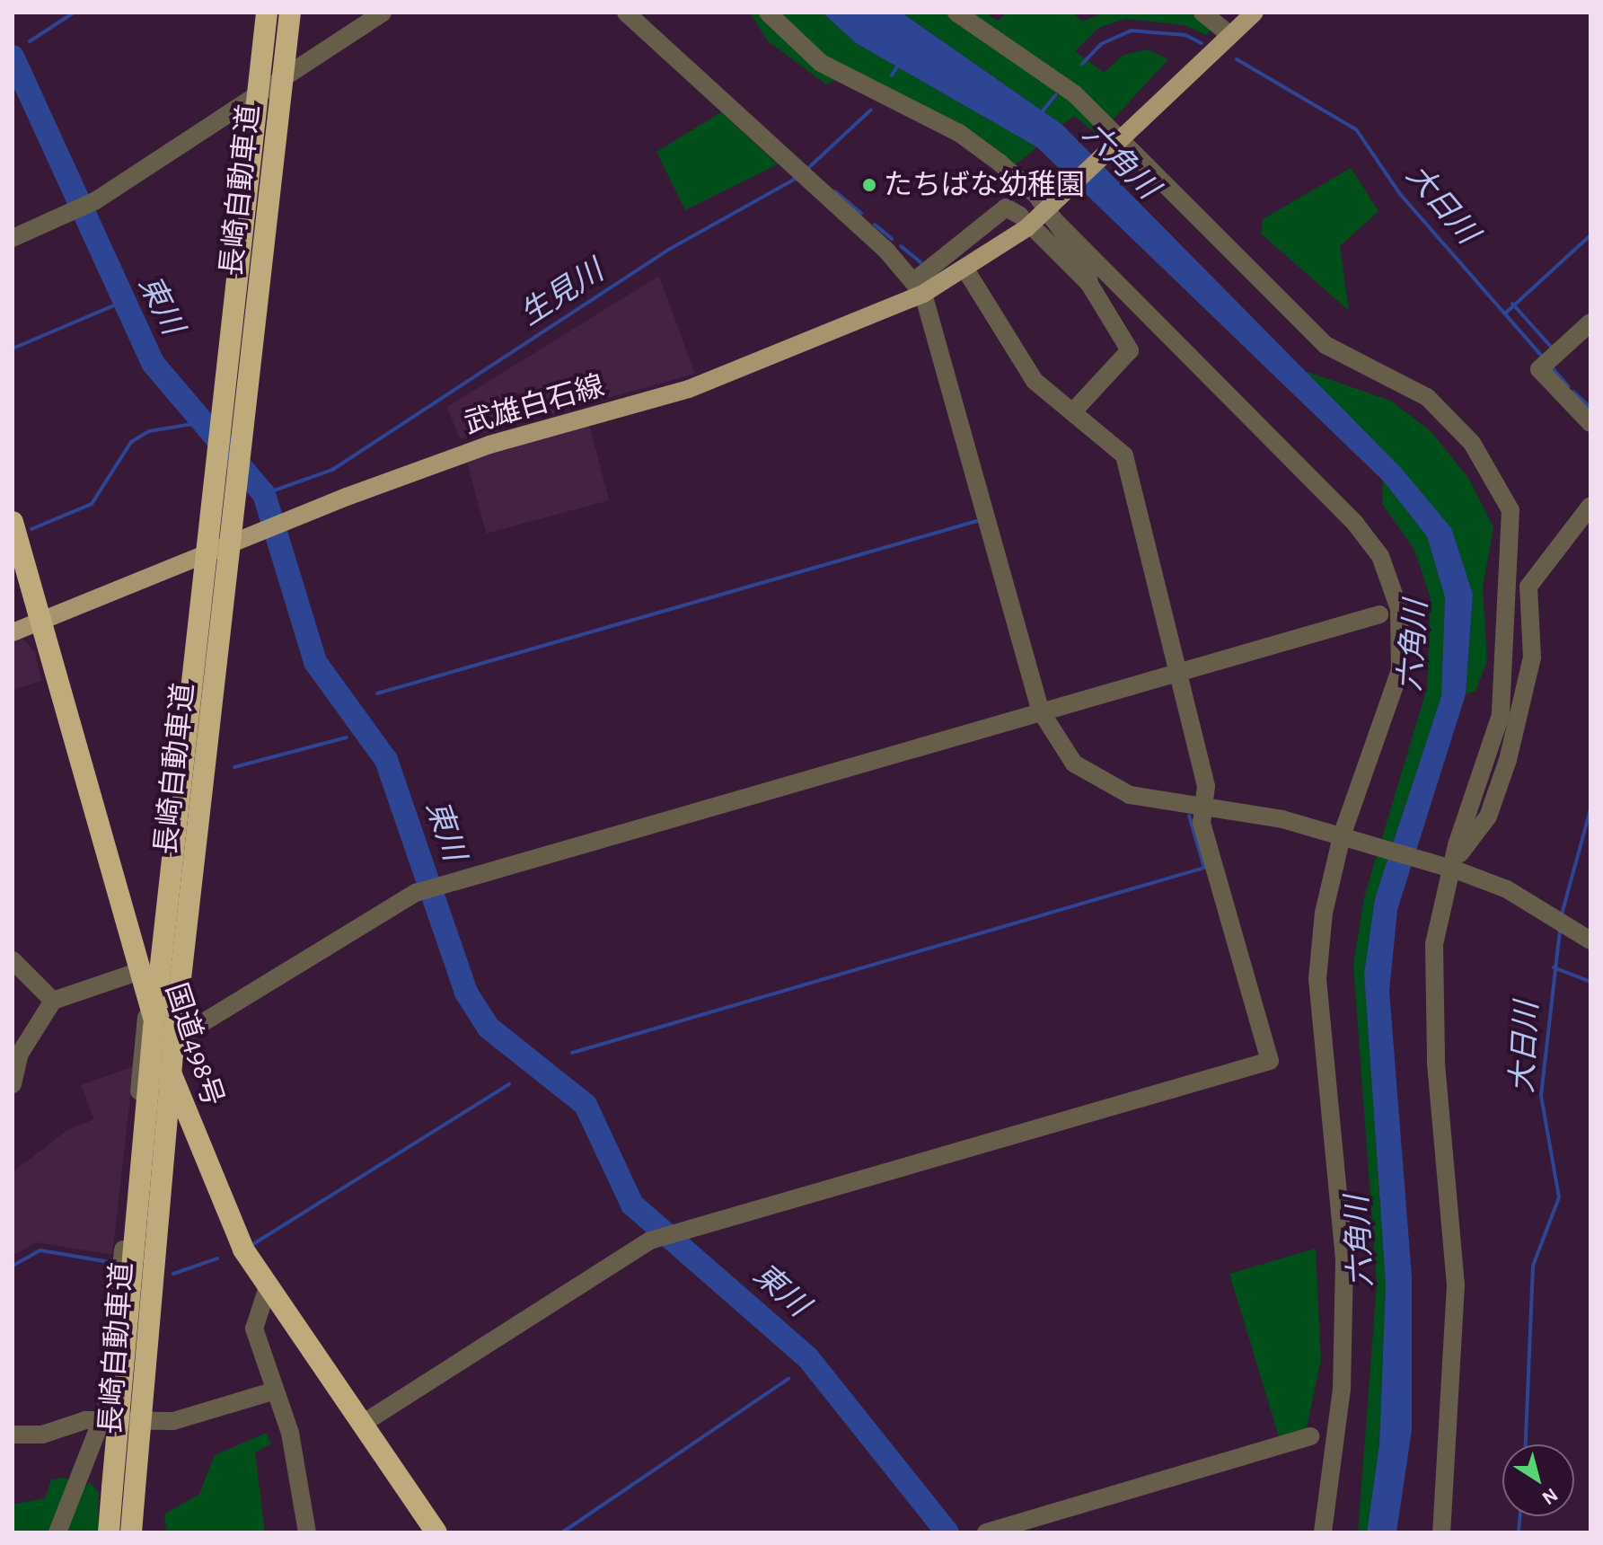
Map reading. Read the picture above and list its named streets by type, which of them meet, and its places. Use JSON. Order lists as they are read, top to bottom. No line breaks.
{"streets":{"highway":["長崎自動車道","国道498号"],"main road":["武雄白石線"]},"crossings":[["武雄白石線","国道498号"]],"water":["六角川","大日川","生見川","東川"],"places":["たちばな幼稚園"],"north":"bottom right"}
